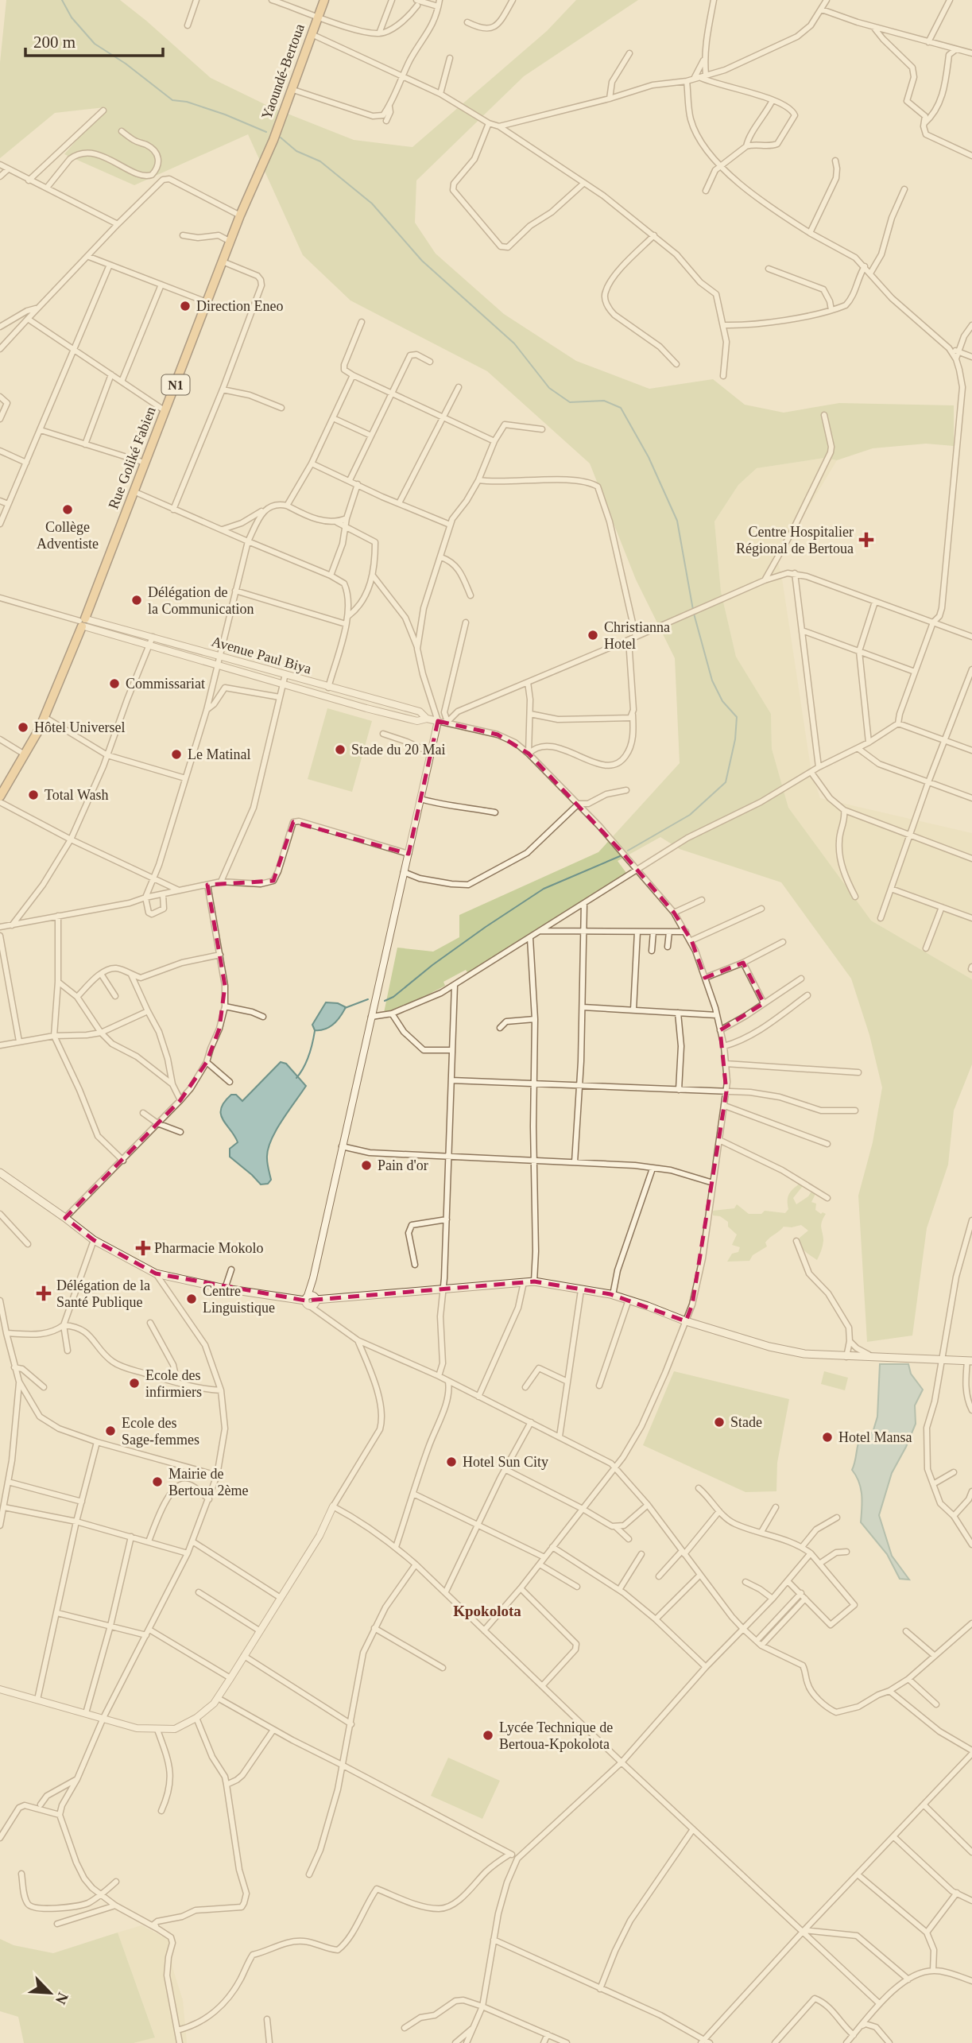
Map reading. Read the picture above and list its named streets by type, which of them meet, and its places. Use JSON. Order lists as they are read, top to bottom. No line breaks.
{"streets":{"highway":["Yaoundé-Bertoua","N1","Rue Goliké Fabien"],"street":["Avenue Paul Biya"]},"crossings":[["Yaoundé-Bertoua","Rue Goliké Fabien"],["N1","Rue Goliké Fabien"],["N1","Avenue Paul Biya"],["Rue Goliké Fabien","Avenue Paul Biya"]],"districts":["Kpokolota"],"places":{"other":["Direction Eneo","Collège Adventiste","Délégation de la Communication","Christianna Hotel","Commissariat","Hôtel Universel","Stade du 20 Mai","Le Matinal","Total Wash","Pain d'or","Centre Linguistique","Ecole des infirmiers","Stade","Ecole des Sage-femmes","Hotel Mansa","Hotel Sun City","Mairie de Bertoua 2ème","Lycée Technique de Bertoua-Kpokolota"],"health":["Centre Hospitalier Régional de Bertoua","Pharmacie Mokolo","Délégation de la Santé Publique"]},"scale_bar":"200 m","north":"bottom right"}
